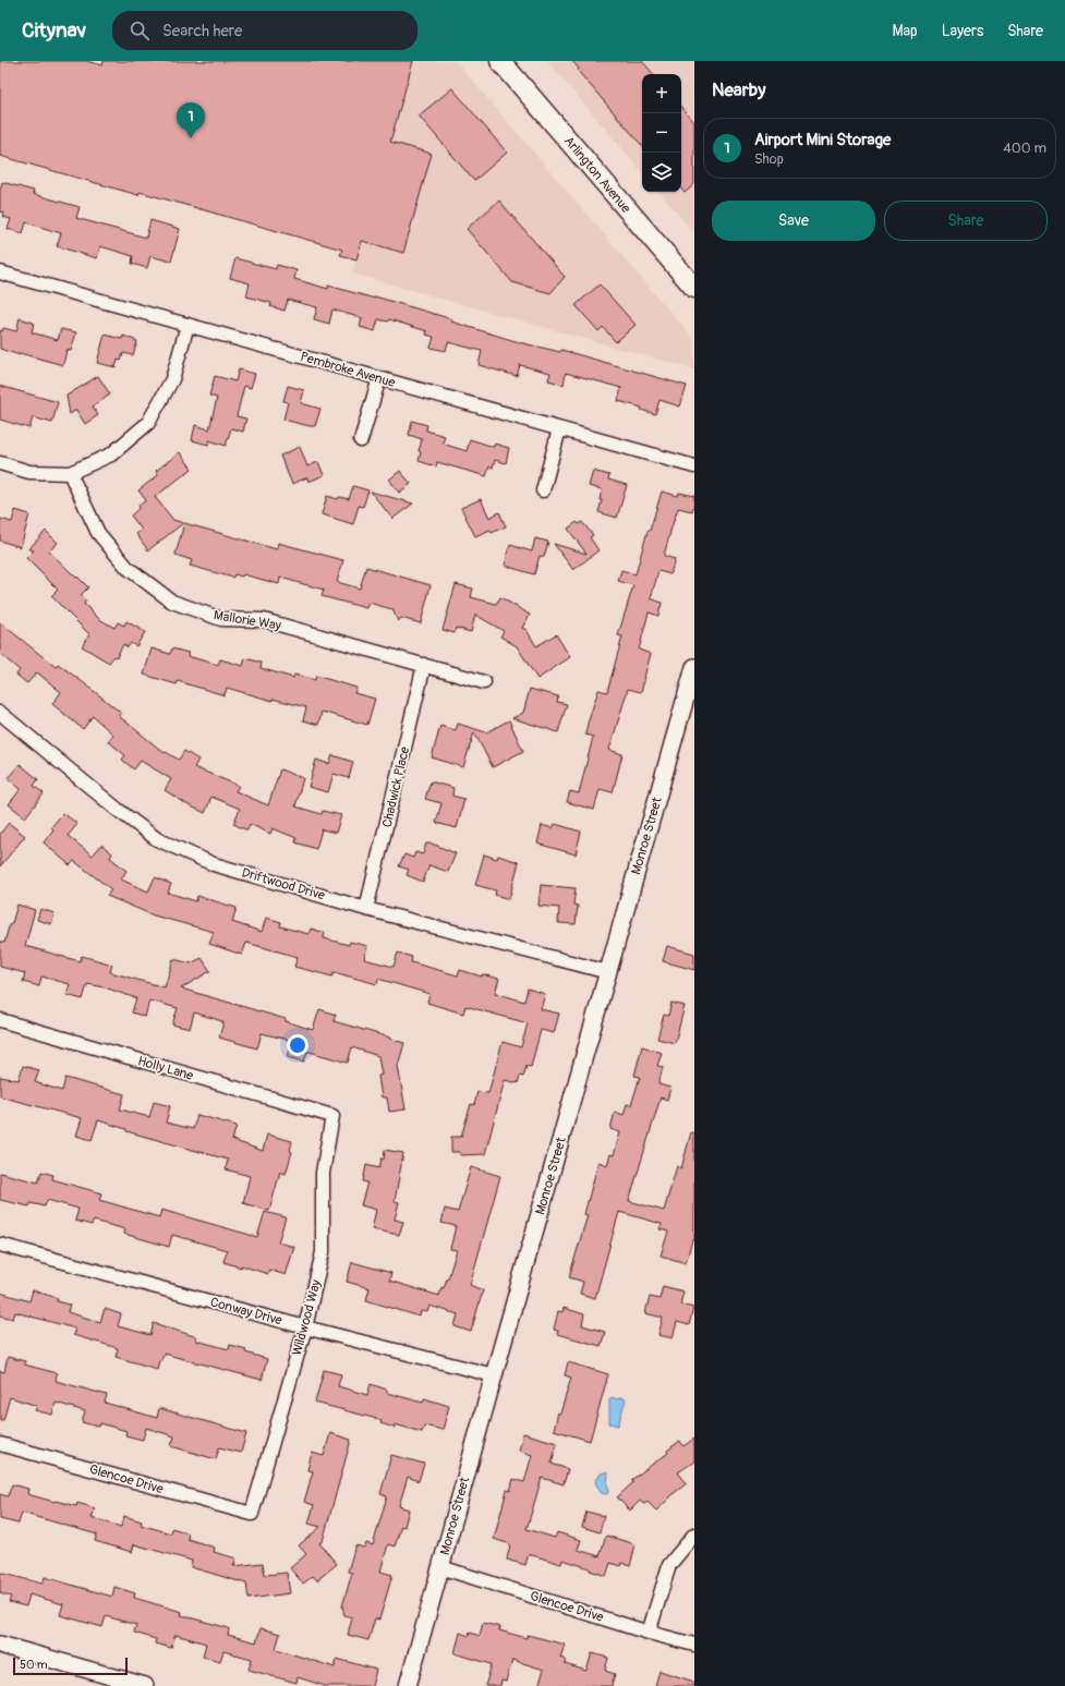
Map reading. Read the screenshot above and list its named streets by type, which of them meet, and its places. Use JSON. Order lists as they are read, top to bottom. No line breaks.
{"streets":{"main road":["Arlington Avenue"],"street":["Pembroke Avenue","Mallorie Way","Chadwick Place","Monroe Street","Driftwood Drive","Holly Lane","Conway Drive","Wildwood Way","Glencoe Drive"]},"crossings":[["Mallorie Way","Chadwick Place"],["Chadwick Place","Driftwood Drive"],["Monroe Street","Driftwood Drive"],["Monroe Street","Conway Drive"],["Monroe Street","Glencoe Drive"],["Holly Lane","Wildwood Way"],["Conway Drive","Wildwood Way"],["Wildwood Way","Glencoe Drive"]],"scale_bar":"50 m","page":{"header":"Citynav","search":"Search here","nav":["Map","Layers","Share"],"heading":"Nearby","map_buttons":["+","−"],"pins":"1","list":[{"mark":"1","name":"Airport Mini Storage","note":"Shop","value":"400 m"}],"buttons":["Save","Share"],"scale":"50 m"}}
